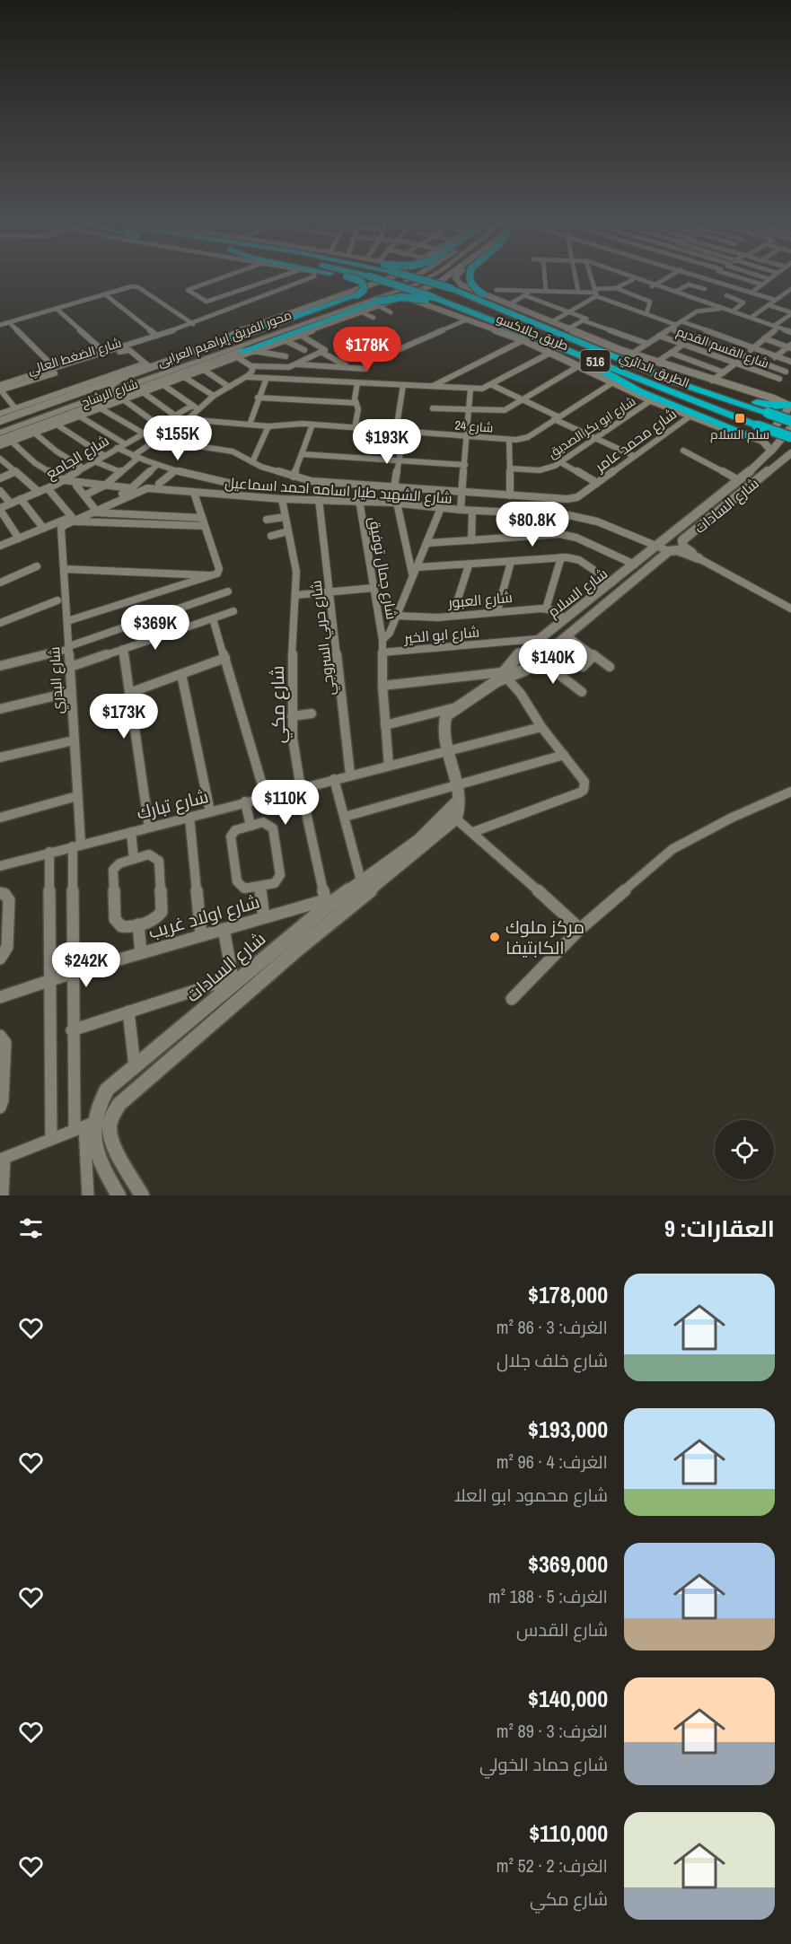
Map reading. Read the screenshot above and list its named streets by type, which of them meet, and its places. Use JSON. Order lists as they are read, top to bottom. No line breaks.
{"streets":{"highway":["516","الطريق الدائري"],"main road":["محور الفريق إبراهيم العرابى"],"street":["طريق جالاكسو","شارع القسم القديم","شارع الضغط العالي","شارع الرشاح","شارع 24","شارع ابو بكر الصديق","شارع محمد عامر","شارع الجامع","شارع الشهيد طيار اسامه احمد اسماعيل","شارع السادات","شارع جمال توفيق","شارع السلام","شارع العبور","شارع ابو الخير","شارع حربي السروجي","شارع البدري","شارع مكي","شارع تبارك","شارع اولاد غريب"]},"crossings":[["طريق جالاكسو","الطريق الدائري"],["طريق جالاكسو","شارع 24"],["طريق جالاكسو","شارع ابو بكر الصديق"],["طريق جالاكسو","شارع محمد عامر"],["طريق جالاكسو","شارع السلام"],["شارع الضغط العالي","شارع الرشاح"],["شارع الشهيد طيار اسامه احمد اسماعيل","شارع جمال توفيق"],["شارع الشهيد طيار اسامه احمد اسماعيل","شارع السلام"],["شارع الشهيد طيار اسامه احمد اسماعيل","شارع حربي السروجي"],["شارع الشهيد طيار اسامه احمد اسماعيل","شارع مكي"],["شارع السادات","شارع البدري"],["شارع السادات","شارع مكي"],["شارع السادات","شارع اولاد غريب"],["شارع السلام","شارع ابو الخير"],["شارع حربي السروجي","شارع تبارك"],["شارع البدري","شارع تبارك"],["شارع البدري","شارع اولاد غريب"],["شارع مكي","شارع تبارك"],["شارع مكي","شارع اولاد غريب"]],"places":{"transit":["سلم السلام"],"other":["مركز ملوك الكابتيفا"]},"page":{"price":["$178K","$155K","$193K","$80.8K","$369K","$140K","$173K","$110K","$242K"],"heading":"العقارات: 9","list":[{"name":"$178,000","note":"الغرف: 3 · 86 m² · شارع خلف جلال"},{"name":"$193,000","note":"الغرف: 4 · 96 m² · شارع محمود ابو العلا"},{"name":"$369,000","note":"الغرف: 5 · 188 m² · شارع القدس"},{"name":"$140,000","note":"الغرف: 3 · 89 m² · شارع حماد الخولي"},{"name":"$110,000","note":"الغرف: 2 · 52 m² · شارع مكي"}]}}
